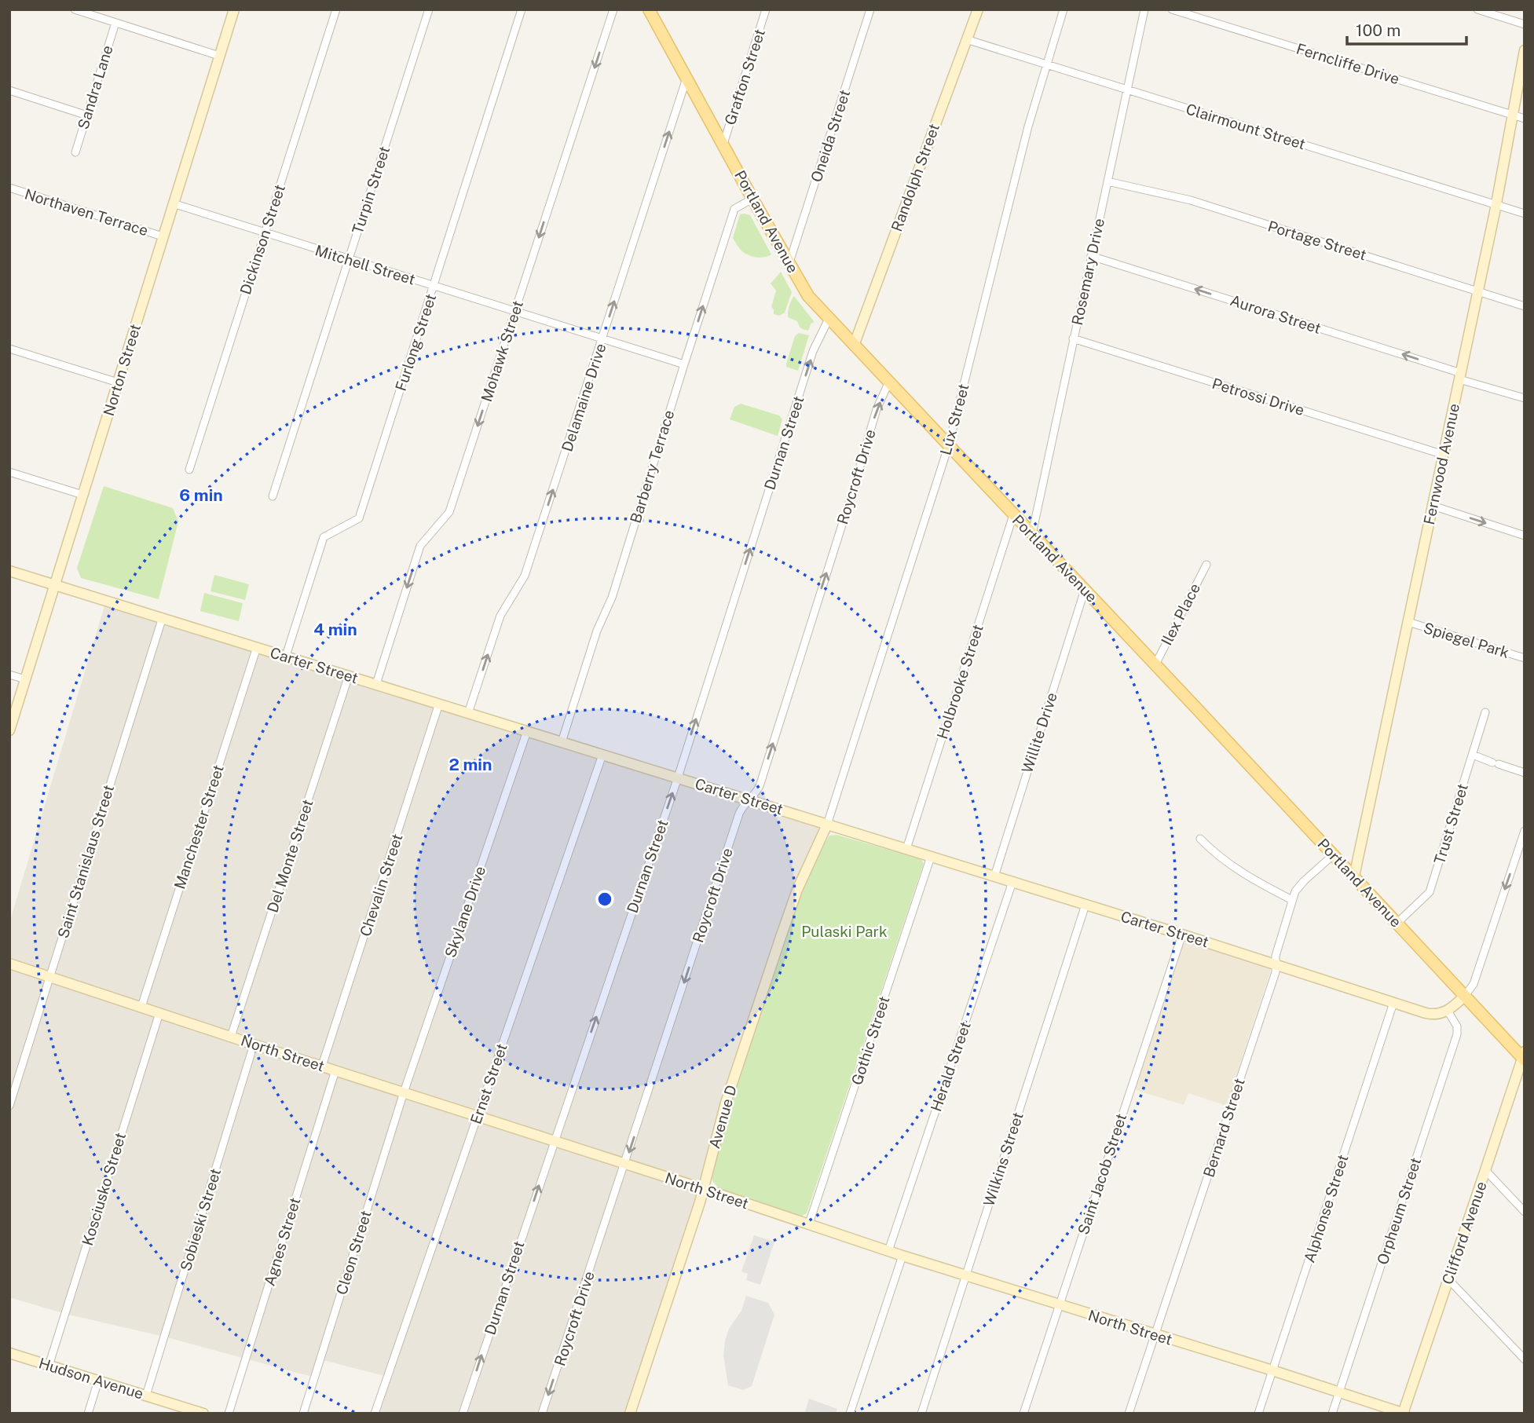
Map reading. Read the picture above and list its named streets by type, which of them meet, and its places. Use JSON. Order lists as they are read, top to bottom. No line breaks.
{"streets":{"main road":["Portland Avenue"],"street":["Ferncliffe Drive","Grafton Street","Sandra Lane","Clairmount Street","Oneida Street","Randolph Street","Turpin Street","Northaven Terrace","Dickinson Street","Portage Street","Mitchell Street","Rosemary Drive","Aurora Street","Furlong Street","Mohawk Street","Norton Street","Petrossi Drive","Delamaine Drive","Lux Street","Durnan Street","Fernwood Avenue","Barberry Terrace","Roycroft Drive","Ilex Place","Spiegel Park","Carter Street","Holbrooke Street","Willite Drive","Trust Street","Manchester Street","Del Monte Street","Saint Stanislaus Street","Chevalin Street","Skylane Drive","Gothic Street","North Street","Herald Street","Ernst Street","Avenue D","Bernard Street","Wilkins Street","Saint Jacob Street","Kosciusko Street","Alphonse Street","Orpheum Street","Sobieski Street","Clifford Avenue","Agnes Street","Cleon Street","Hudson Avenue"]},"crossings":[["Ferncliffe Drive","Fernwood Avenue"],["Grafton Street","Portland Avenue"],["Clairmount Street","Randolph Street"],["Clairmount Street","Rosemary Drive"],["Clairmount Street","Lux Street"],["Clairmount Street","Fernwood Avenue"],["Oneida Street","Portland Avenue"],["Randolph Street","Portland Avenue"],["Turpin Street","Mitchell Street"],["Northaven Terrace","Norton Street"],["Portland Avenue","Rosemary Drive"],["Portland Avenue","Delamaine Drive"],["Portland Avenue","Lux Street"],["Portland Avenue","Durnan Street"],["Portland Avenue","Fernwood Avenue"],["Portland Avenue","Barberry Terrace"],["Portland Avenue","Roycroft Drive"],["Portland Avenue","Ilex Place"],["Portland Avenue","Holbrooke Street"],["Portland Avenue","Willite Drive"],["Portland Avenue","Trust Street"],["Portland Avenue","Bernard Street"],["Portland Avenue","Clifford Avenue"],["Dickinson Street","Mitchell Street"],["Portage Street","Rosemary Drive"],["Portage Street","Fernwood Avenue"],["Mitchell Street","Furlong Street"],["Mitchell Street","Mohawk Street"],["Mitchell Street","Norton Street"],["Mitchell Street","Delamaine Drive"],["Mitchell Street","Barberry Terrace"],["Rosemary Drive","Aurora Street"],["Rosemary Drive","Petrossi Drive"],["Aurora Street","Fernwood Avenue"],["Furlong Street","Carter Street"],["Mohawk Street","Carter Street"],["Norton Street","Carter Street"],["Petrossi Drive","Fernwood Avenue"],["Delamaine Drive","Carter Street"],["Lux Street","Carter Street"],["Lux Street","Avenue D"],["Durnan Street","Carter Street"],["Durnan Street","North Street"],["Fernwood Avenue","Spiegel Park"],["Barberry Terrace","Carter Street"],["Roycroft Drive","Carter Street"],["Roycroft Drive","North Street"],["Carter Street","Holbrooke Street"],["Carter Street","Willite Drive"],["Carter Street","Manchester Street"],["Carter Street","Del Monte Street"],["Carter Street","Saint Stanislaus Street"],["Carter Street","Chevalin Street"],["Carter Street","Skylane Drive"],["Carter Street","Gothic Street"],["Carter Street","Herald Street"],["Carter Street","Ernst Street"],["Carter Street","Avenue D"],["Carter Street","Bernard Street"],["Carter Street","Wilkins Street"],["Carter Street","Saint Jacob Street"],["Carter Street","Alphonse Street"],["Carter Street","Orpheum Street"],["Manchester Street","North Street"],["Del Monte Street","North Street"],["Saint Stanislaus Street","North Street"],["Chevalin Street","North Street"],["Skylane Drive","North Street"],["Skylane Drive","Cleon Street"],["Gothic Street","North Street"],["North Street","Herald Street"],["North Street","Ernst Street"],["North Street","Avenue D"],["North Street","Bernard Street"],["North Street","Wilkins Street"],["North Street","Saint Jacob Street"],["North Street","Kosciusko Street"],["North Street","Alphonse Street"],["North Street","Orpheum Street"],["North Street","Sobieski Street"],["North Street","Clifford Avenue"],["North Street","Agnes Street"],["North Street","Cleon Street"],["Kosciusko Street","Hudson Avenue"],["Sobieski Street","Hudson Avenue"]],"one_way":["Aurora Street","Mohawk Street","Delamaine Drive","Durnan Street"],"parks":["Pulaski Park"],"scale_bar":"100 m","rings":["6 min","4 min","2 min"]}
